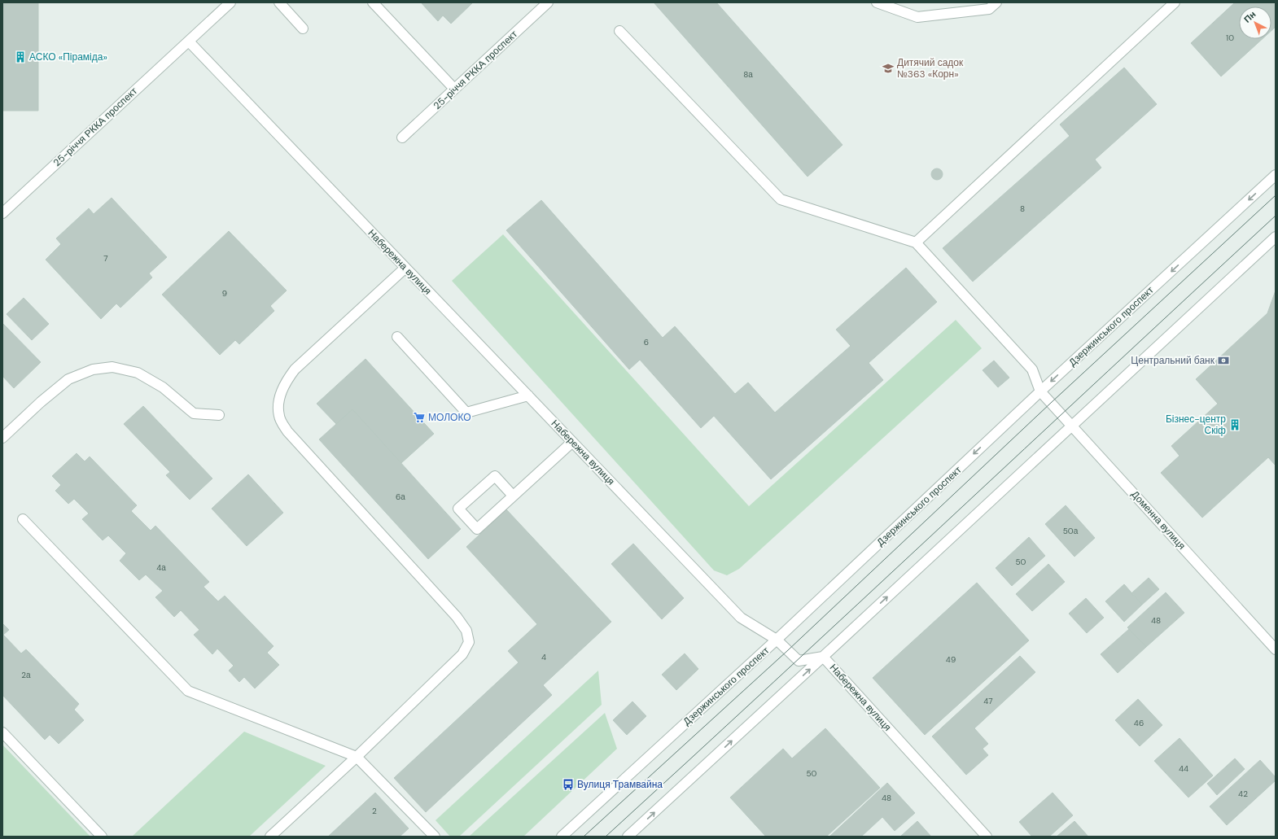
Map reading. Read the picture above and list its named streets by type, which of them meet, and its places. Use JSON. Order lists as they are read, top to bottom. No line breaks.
{"streets":{"street":["25-річчя РККА проспект","Набережна вулиця","Дзержинського проспект","Доменна вулиця"]},"crossings":[["25-річчя РККА проспект","Набережна вулиця"],["Набережна вулиця","Дзержинського проспект"],["Дзержинського проспект","Доменна вулиця"]],"places":{"building":["АСКО «Піраміда»","Бізнес-центр Скіф"],"school or university":["Дитячий садок №363 «Корн»"],"bank":["Центральний банк"],"supermarket":["МОЛОКО"],"bus stop":["Вулиця Трамвайна"]},"house_numbers":["10","8а","8","7","9","6","6а","50а","50","4а","48","4","49","2а","47","46","44","50","42","48","2"],"north":"top left"}
